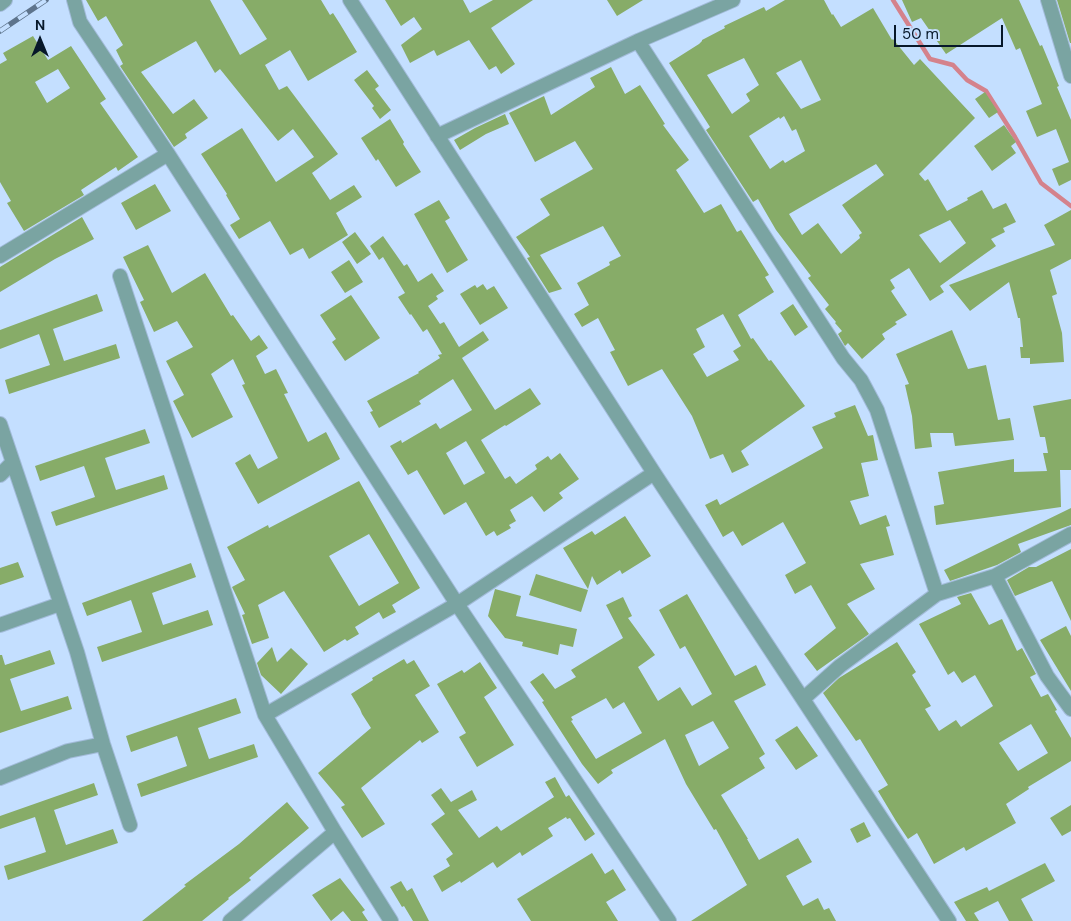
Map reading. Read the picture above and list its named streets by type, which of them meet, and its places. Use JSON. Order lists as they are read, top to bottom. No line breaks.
{"scale_bar":"50 m","north":"top"}
